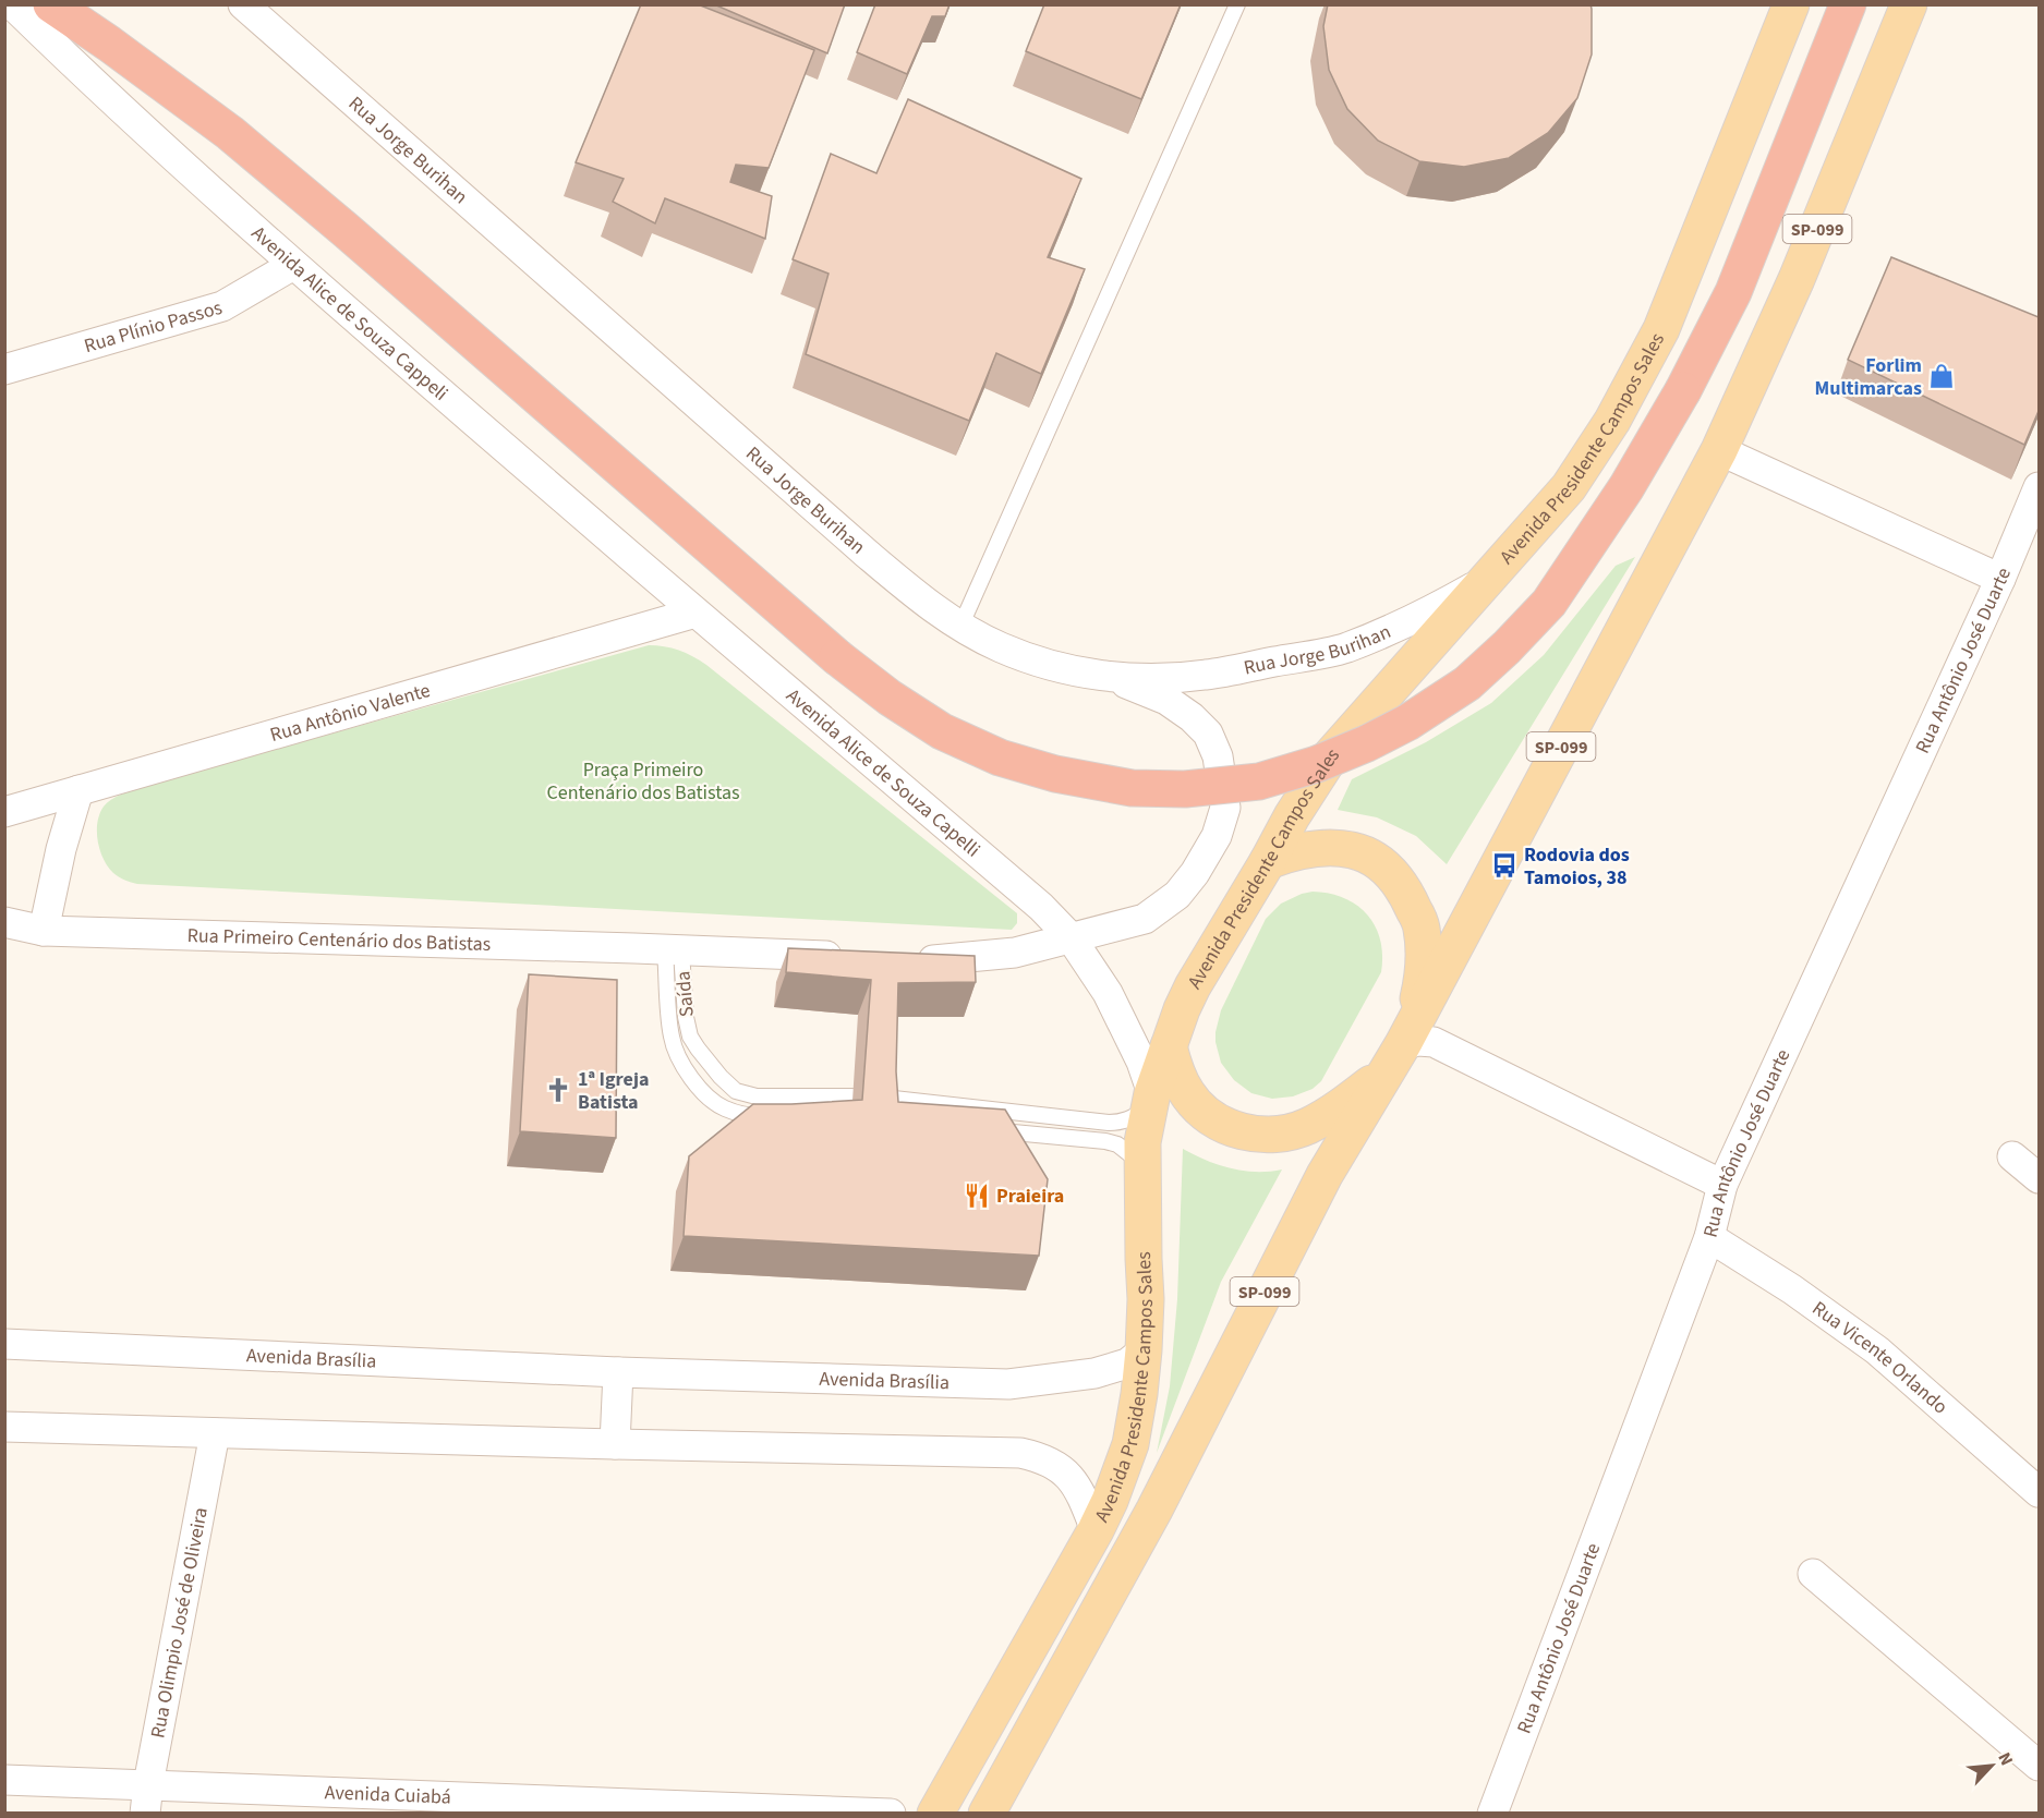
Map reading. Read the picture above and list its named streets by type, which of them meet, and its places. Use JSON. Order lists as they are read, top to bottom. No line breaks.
{"streets":{"main road":["SP-099","Avenida Presidente Campos Sales"],"street":["Rua Jorge Burihan","Avenida Alice de Souza Cappeli","Rua Plínio Passos","Rua Antônio José Duarte","Rua Antônio Valente","Avenida Alice de Souza Capelli","Rua Primeiro Centenário dos Batistas","Avenida Brasília","Rua Vicente Orlando","Rua Olimpio José de Oliveira","Avenida Cuiabá"],"lane":["Saída"]},"crossings":[["Rua Jorge Burihan","Avenida Presidente Campos Sales"],["SP-099","Avenida Presidente Campos Sales"],["Avenida Alice de Souza Cappeli","Rua Plínio Passos"],["Avenida Alice de Souza Cappeli","Rua Antônio Valente"],["Avenida Alice de Souza Cappeli","Avenida Alice de Souza Capelli"],["Avenida Presidente Campos Sales","Avenida Alice de Souza Capelli"],["Avenida Presidente Campos Sales","Avenida Brasília"],["Rua Antônio José Duarte","Rua Vicente Orlando"],["Rua Antônio Valente","Avenida Alice de Souza Capelli"],["Rua Primeiro Centenário dos Batistas","Saída"],["Rua Olimpio José de Oliveira","Avenida Cuiabá"]],"parks":["Praça Primeiro Centenário dos Batistas"],"places":{"shop":["Forlim Multimarcas"],"bus stop":["Rodovia dos Tamoios, 38"],"church":["1ª Igreja Batista"],"restaurant":["Praieira"]},"north":"top right"}
